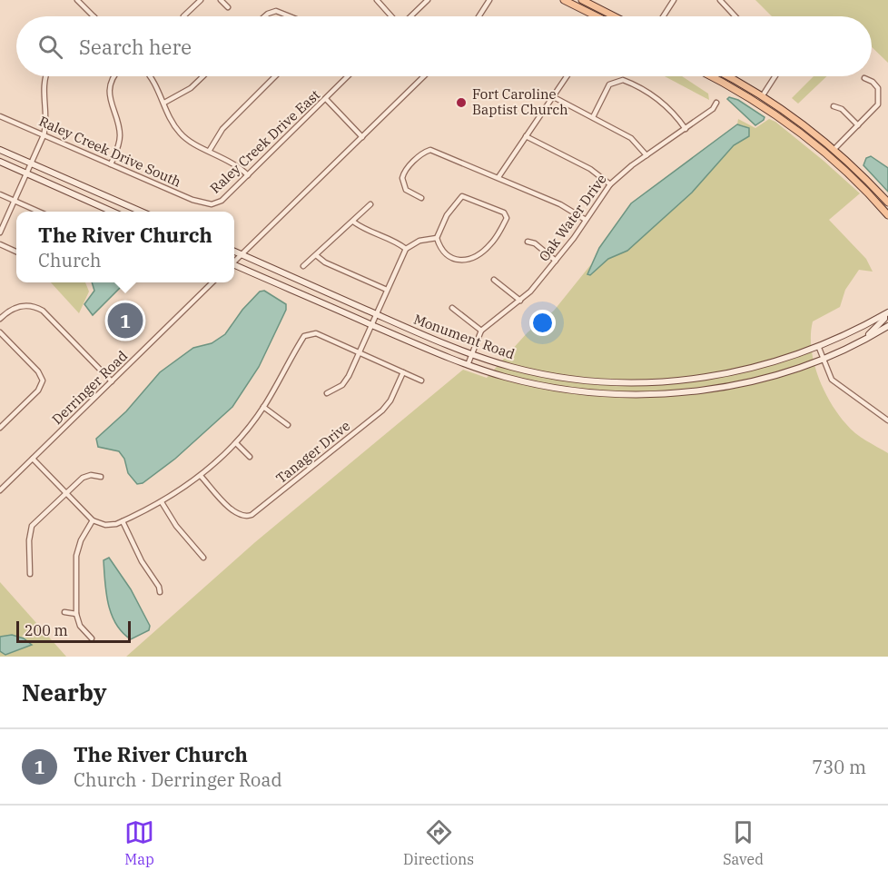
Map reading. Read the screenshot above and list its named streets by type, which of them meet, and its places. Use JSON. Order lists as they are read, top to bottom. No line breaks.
{"streets":{"main road":["Monument Road"],"street":["Raley Creek Drive East","Raley Creek Drive South","Oak Water Drive","Derringer Road","Tanager Drive"]},"crossings":[["Raley Creek Drive East","Raley Creek Drive South"],["Oak Water Drive","Monument Road"]],"places":["Fort Caroline Baptist Church"],"scale_bar":"200 m","page":{"search":"Search here","popup":["The River Church","Church"],"pins":"1","scale":"200 m","heading":"Nearby","list":[{"mark":"1","name":"The River Church","note":"Church · Derringer Road","value":"730 m"}],"nav":["Map","Directions","Saved"]}}
